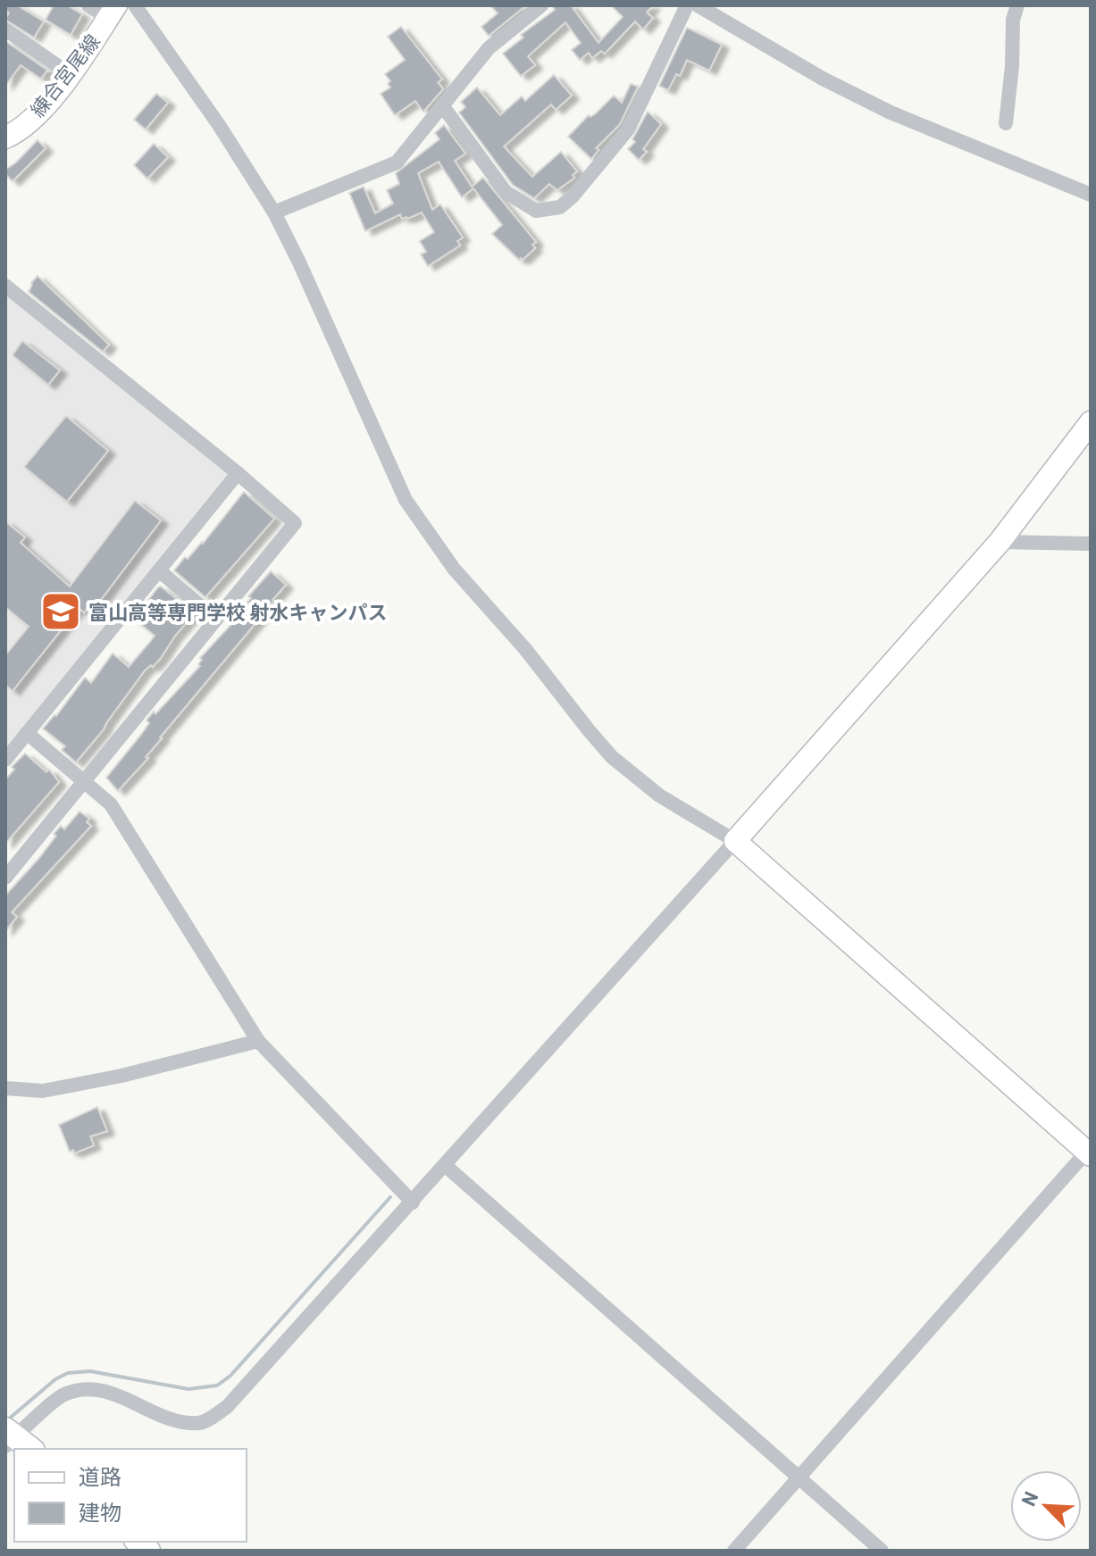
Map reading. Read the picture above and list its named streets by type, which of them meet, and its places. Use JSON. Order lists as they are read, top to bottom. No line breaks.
{"streets":{"street":["練合宮尾線"]},"places":{"school or university":["富山高等専門学校 射水キャンパス"]},"legend":["道路","建物"],"north":"top left"}
